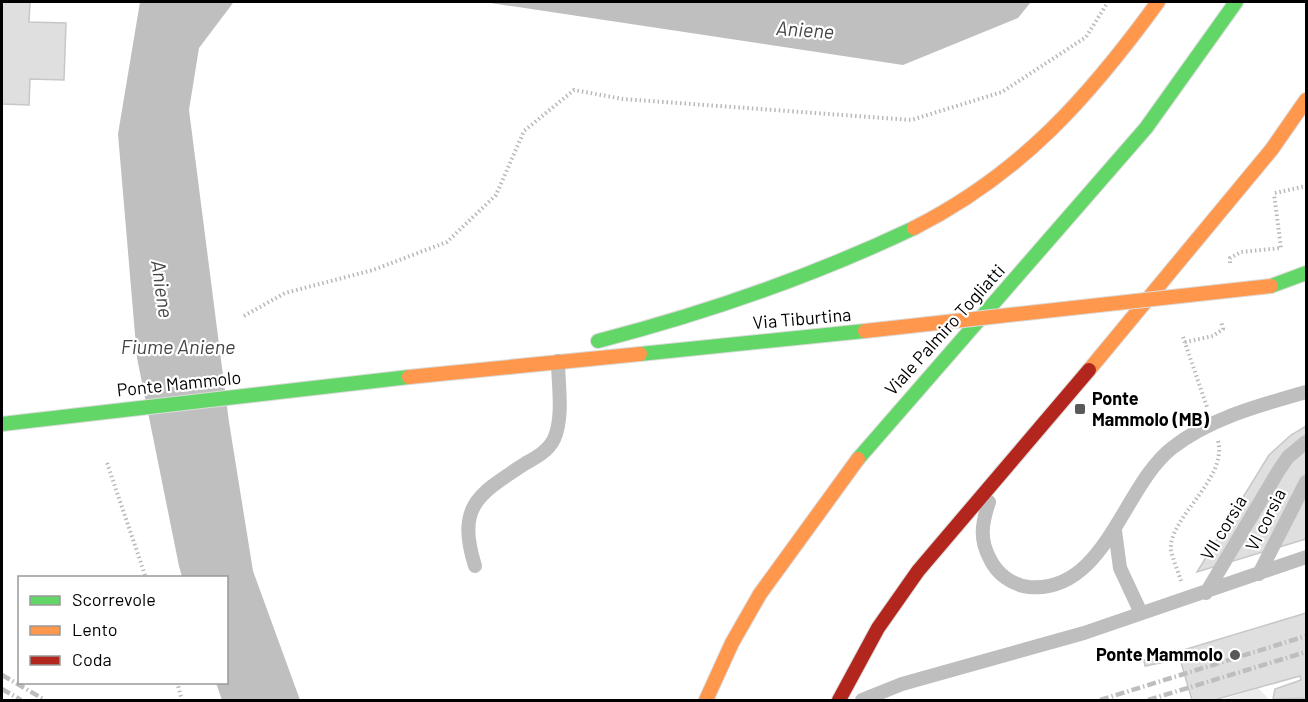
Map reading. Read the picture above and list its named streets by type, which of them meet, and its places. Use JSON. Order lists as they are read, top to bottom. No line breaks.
{"streets":{"main road":["Via Tiburtina","Viale Palmiro Togliatti","Ponte Mammolo"],"lane":["VI corsia","VII corsia"]},"crossings":[["Via Tiburtina","Ponte Mammolo"]],"water":["Aniene","Fiume Aniene"],"places":{"transit":["Ponte Mammolo (MB)"],"other":["Ponte Mammolo"]},"legend":["Scorrevole","Lento","Coda"]}
